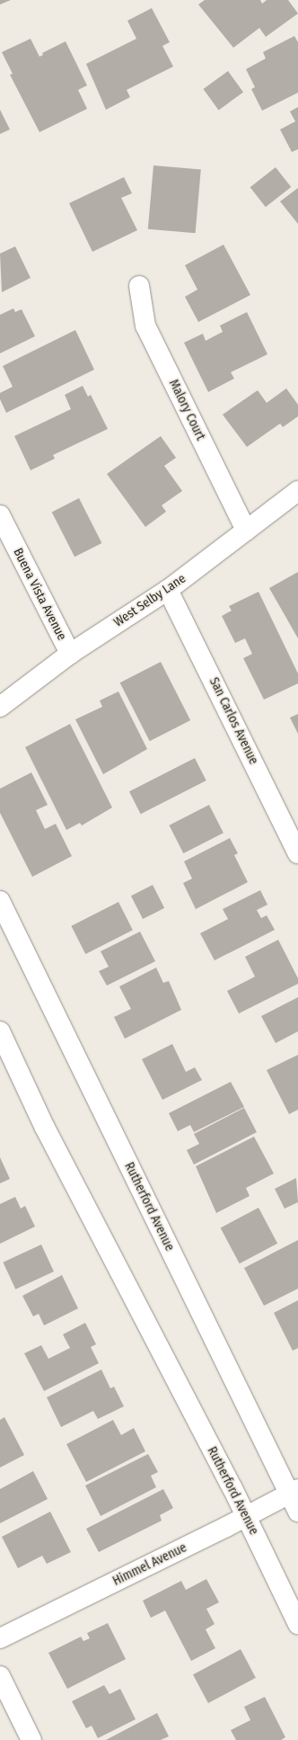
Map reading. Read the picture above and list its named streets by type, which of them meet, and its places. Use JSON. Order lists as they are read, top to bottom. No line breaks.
{"streets":{"street":["Malory Court","Buena Vista Avenue","West Selby Lane","San Carlos Avenue","Rutherford Avenue","Himmel Avenue"]},"crossings":[["Malory Court","West Selby Lane"],["Buena Vista Avenue","West Selby Lane"],["West Selby Lane","San Carlos Avenue"],["Rutherford Avenue","Himmel Avenue"]]}
